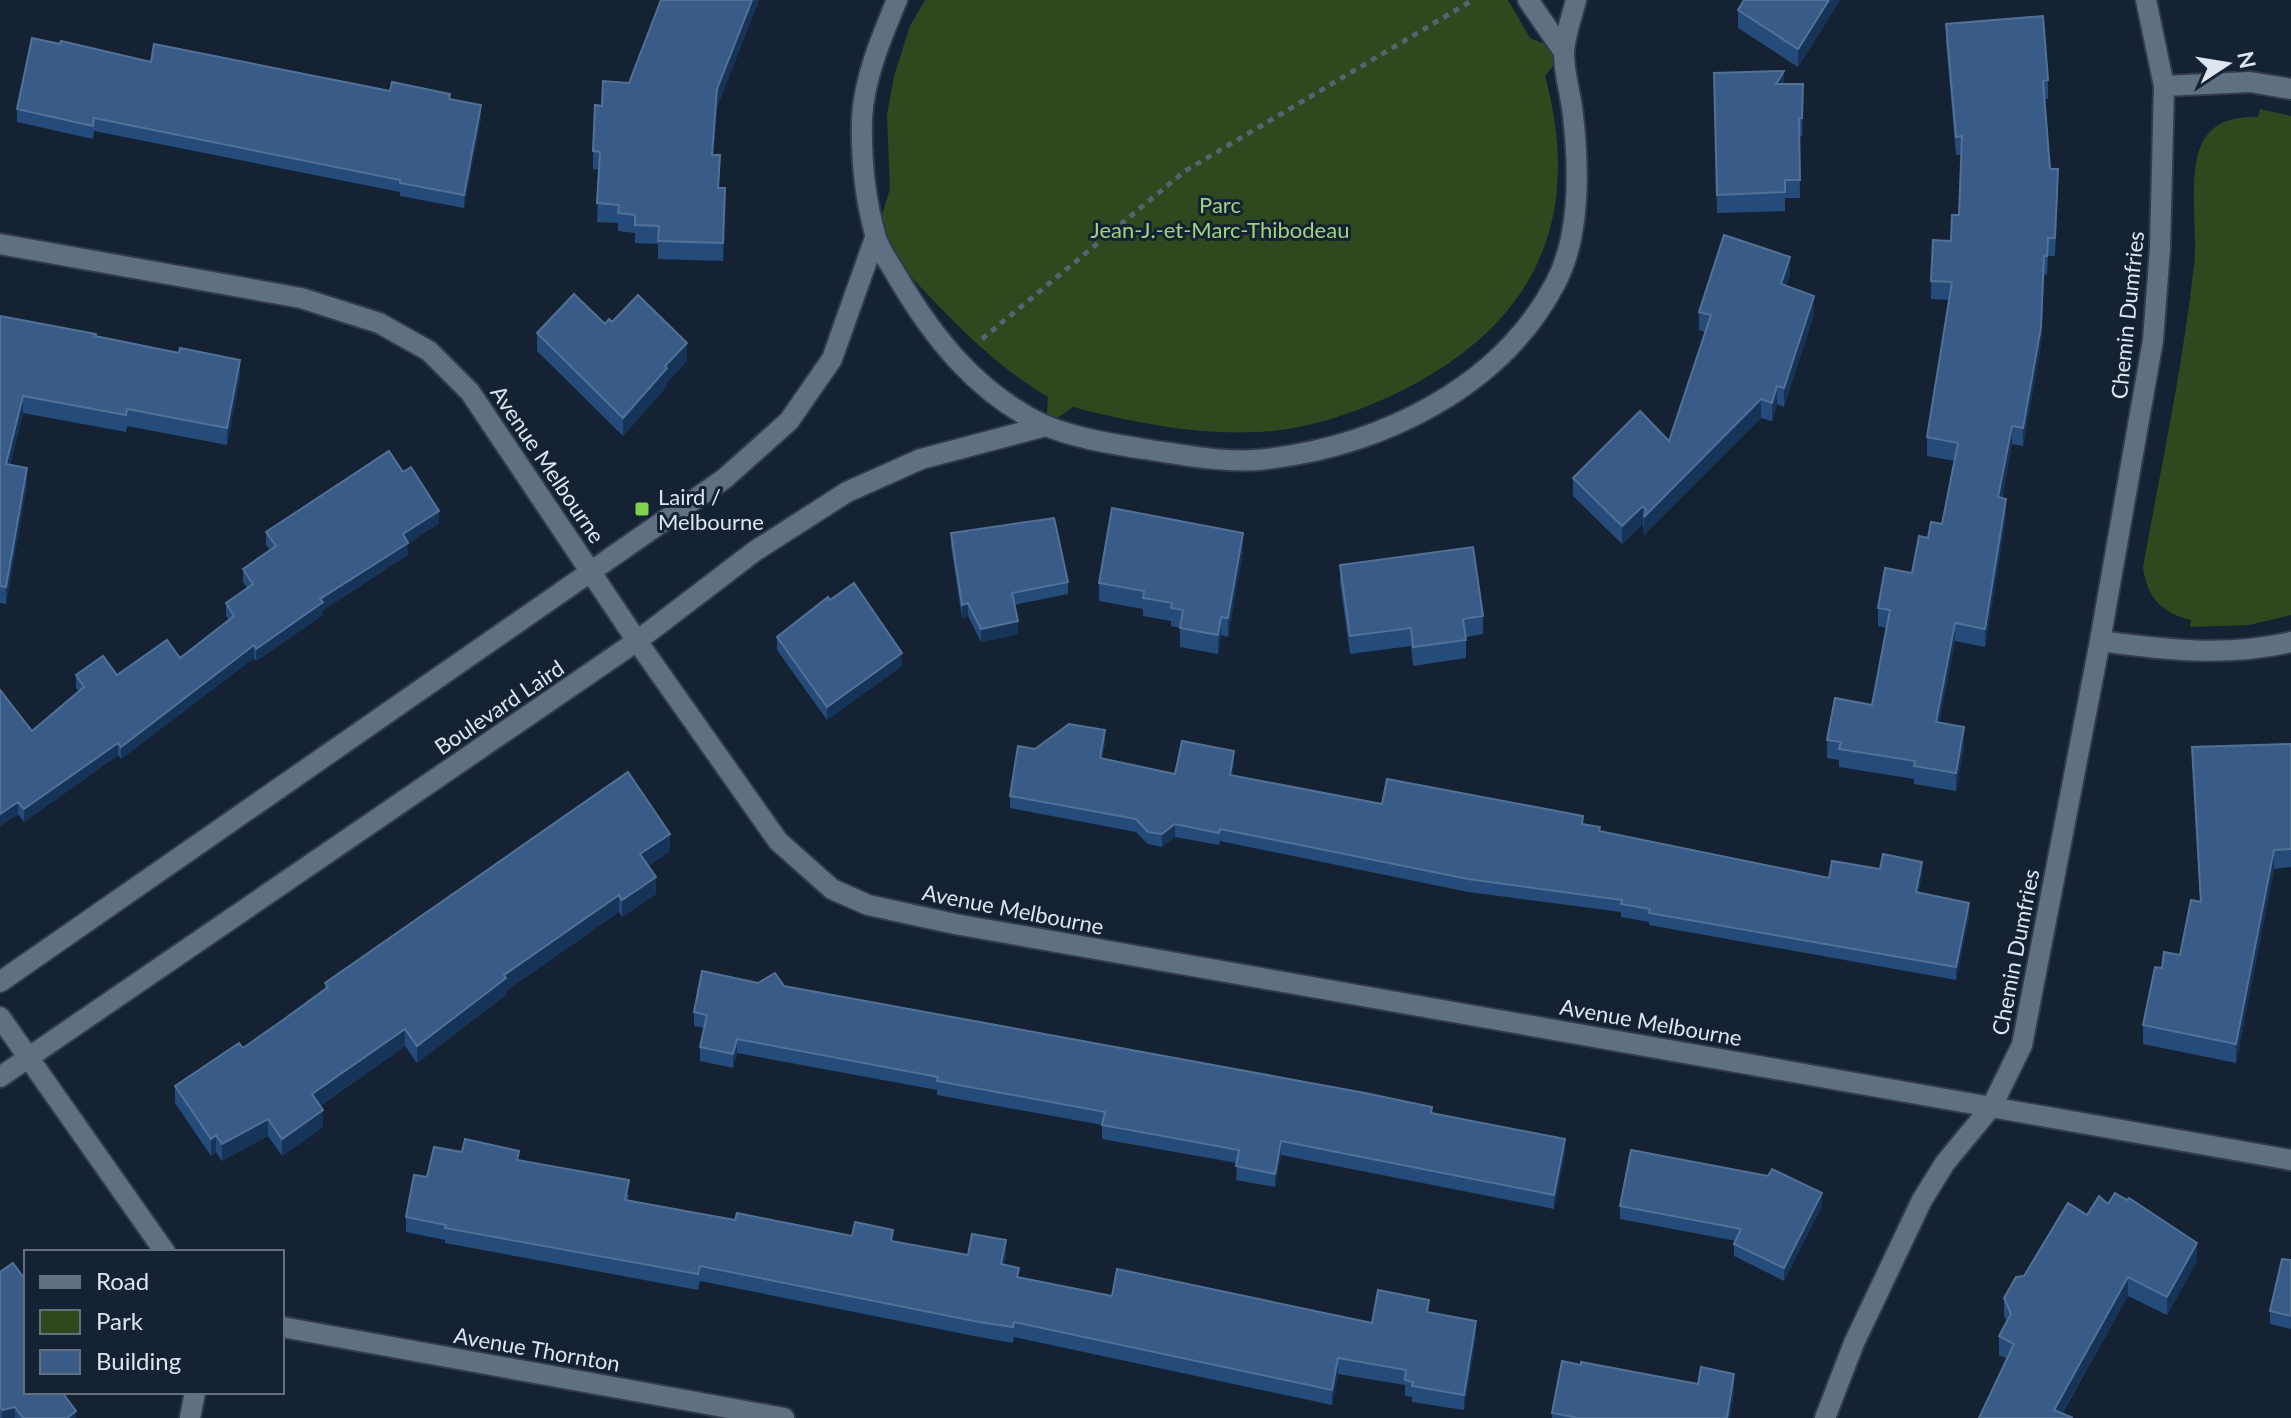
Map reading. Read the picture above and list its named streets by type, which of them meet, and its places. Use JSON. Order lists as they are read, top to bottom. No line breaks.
{"streets":{"street":["Chemin Dumfries","Avenue Melbourne","Boulevard Laird","Avenue Thornton"]},"crossings":[["Chemin Dumfries","Avenue Melbourne"],["Avenue Melbourne","Boulevard Laird"]],"parks":["Parc Jean-J.-et-Marc-Thibodeau"],"places":{"transit":["Laird / Melbourne"]},"legend":["Road","Park","Building"],"north":"right"}
